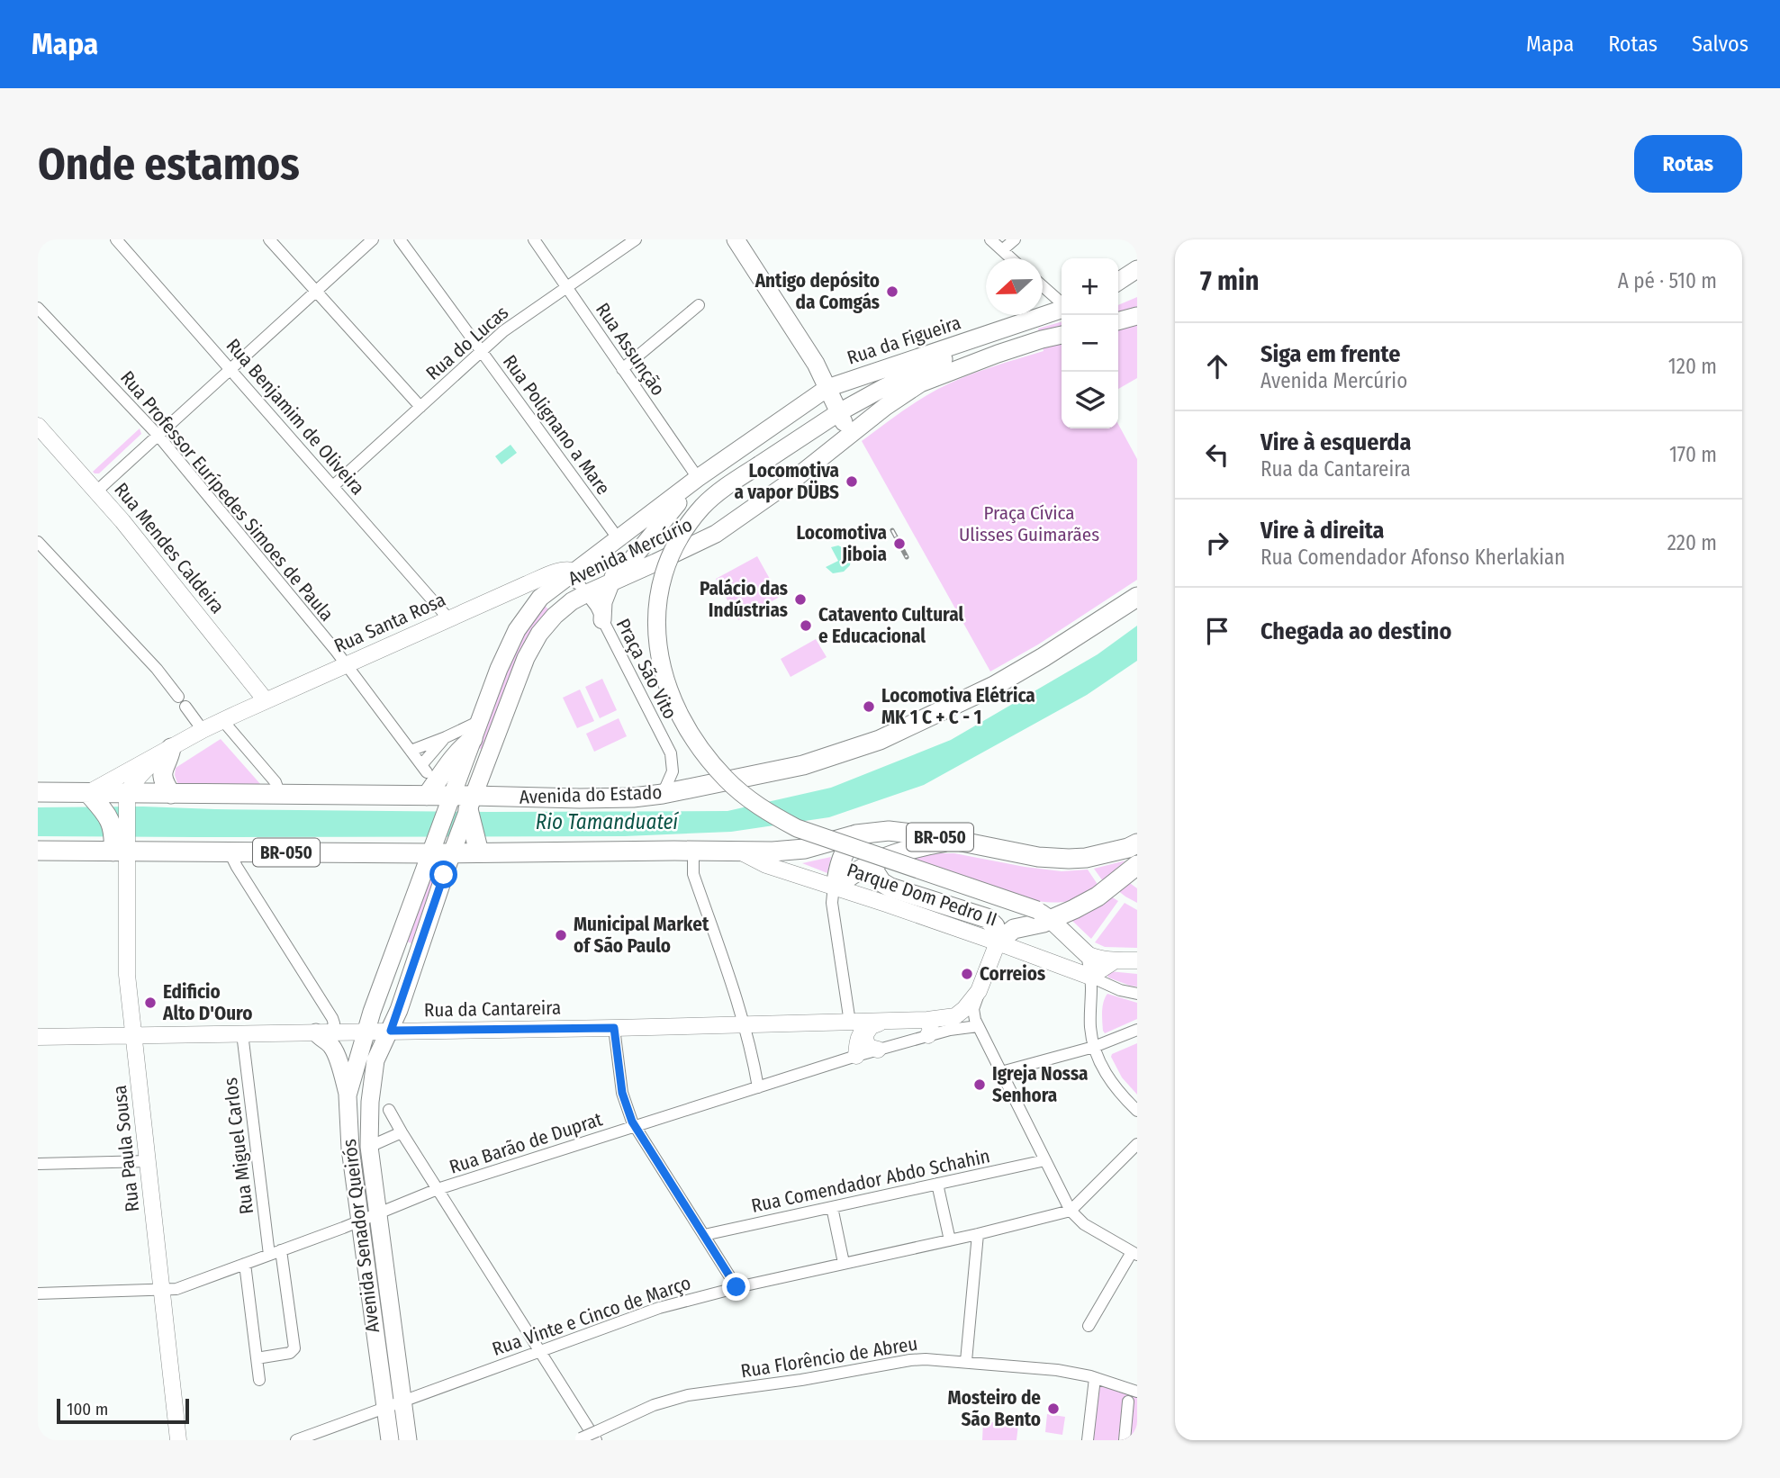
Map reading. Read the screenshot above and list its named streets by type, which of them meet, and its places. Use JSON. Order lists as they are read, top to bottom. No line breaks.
{"streets":{"highway":["Avenida do Estado","BR-050"],"main road":["Rua da Figueira","Avenida Mercúrio","Avenida Senador Queirós"],"street":["Rua do Lucas","Rua Assunção","Rua Benjamim de Oliveira","Rua Polignano a Mare","Rua Professor Eurípedes Simoes de Paula","Rua Mendes Caldeira","Rua Santa Rosa","Praça São Vito","Parque Dom Pedro II","Rua da Cantareira","Rua Barão de Duprat","Rua Miguel Carlos","Rua Paula Sousa","Rua Comendador Abdo Schahin","Rua Vinte e Cinco de Março","Rua Florêncio de Abreu"]},"crossings":[["Rua da Figueira","Avenida Mercúrio"],["Rua do Lucas","Rua Assunção"],["Rua do Lucas","Rua Benjamim de Oliveira"],["Rua do Lucas","Rua Polignano a Mare"],["Rua Assunção","Avenida Mercúrio"],["Rua Benjamim de Oliveira","Rua Santa Rosa"],["Rua Polignano a Mare","Avenida Mercúrio"],["Rua Professor Eurípedes Simoes de Paula","Rua Santa Rosa"],["Rua Mendes Caldeira","Rua Santa Rosa"],["Avenida Mercúrio","Rua Santa Rosa"],["Avenida Mercúrio","Praça São Vito"],["Avenida Mercúrio","Avenida do Estado"],["Avenida Mercúrio","BR-050"],["Avenida Mercúrio","Rua da Cantareira"],["Avenida Mercúrio","Avenida Senador Queirós"],["Rua Santa Rosa","Praça São Vito"],["Praça São Vito","Avenida do Estado"],["Avenida do Estado","Rua Paula Sousa"],["BR-050","Parque Dom Pedro II"],["BR-050","Rua Paula Sousa"],["Rua da Cantareira","Rua Barão de Duprat"],["Rua da Cantareira","Rua Miguel Carlos"],["Rua da Cantareira","Rua Paula Sousa"],["Rua da Cantareira","Avenida Senador Queirós"],["Rua Barão de Duprat","Rua Miguel Carlos"],["Rua Barão de Duprat","Rua Paula Sousa"],["Rua Barão de Duprat","Avenida Senador Queirós"],["Avenida Senador Queirós","Rua Vinte e Cinco de Março"]],"water":["Rio Tamanduateí"],"parks":["Praça Cívica Ulisses Guimarães"],"places":["Antigo depósito da Comgás","Locomotiva a vapor DÜBS","Locomotiva Jiboia","Palácio das Indústrias","Catavento Cultural e Educacional","Locomotiva Elétrica MK 1 C + C - 1","Municipal Market of São Paulo","Correios","Edificio Alto D'Ouro","Igreja Nossa Senhora","Mosteiro de São Bento"],"scale_bar":"100 m","north":"left","page":{"header":"Mapa","nav":["Mapa","Rotas","Salvos"],"buttons":"Rotas","title":"Onde estamos","heading":["7 min","A pé · 510 m"],"map_buttons":["+","−"],"list":[["Siga em frente","Avenida Mercúrio","120 m"],["Vire à esquerda","Rua da Cantareira","170 m"],["Vire à direita","Rua Comendador Afonso Kherlakian","220 m"],"Chegada ao destino"],"scale":"100 m"}}
